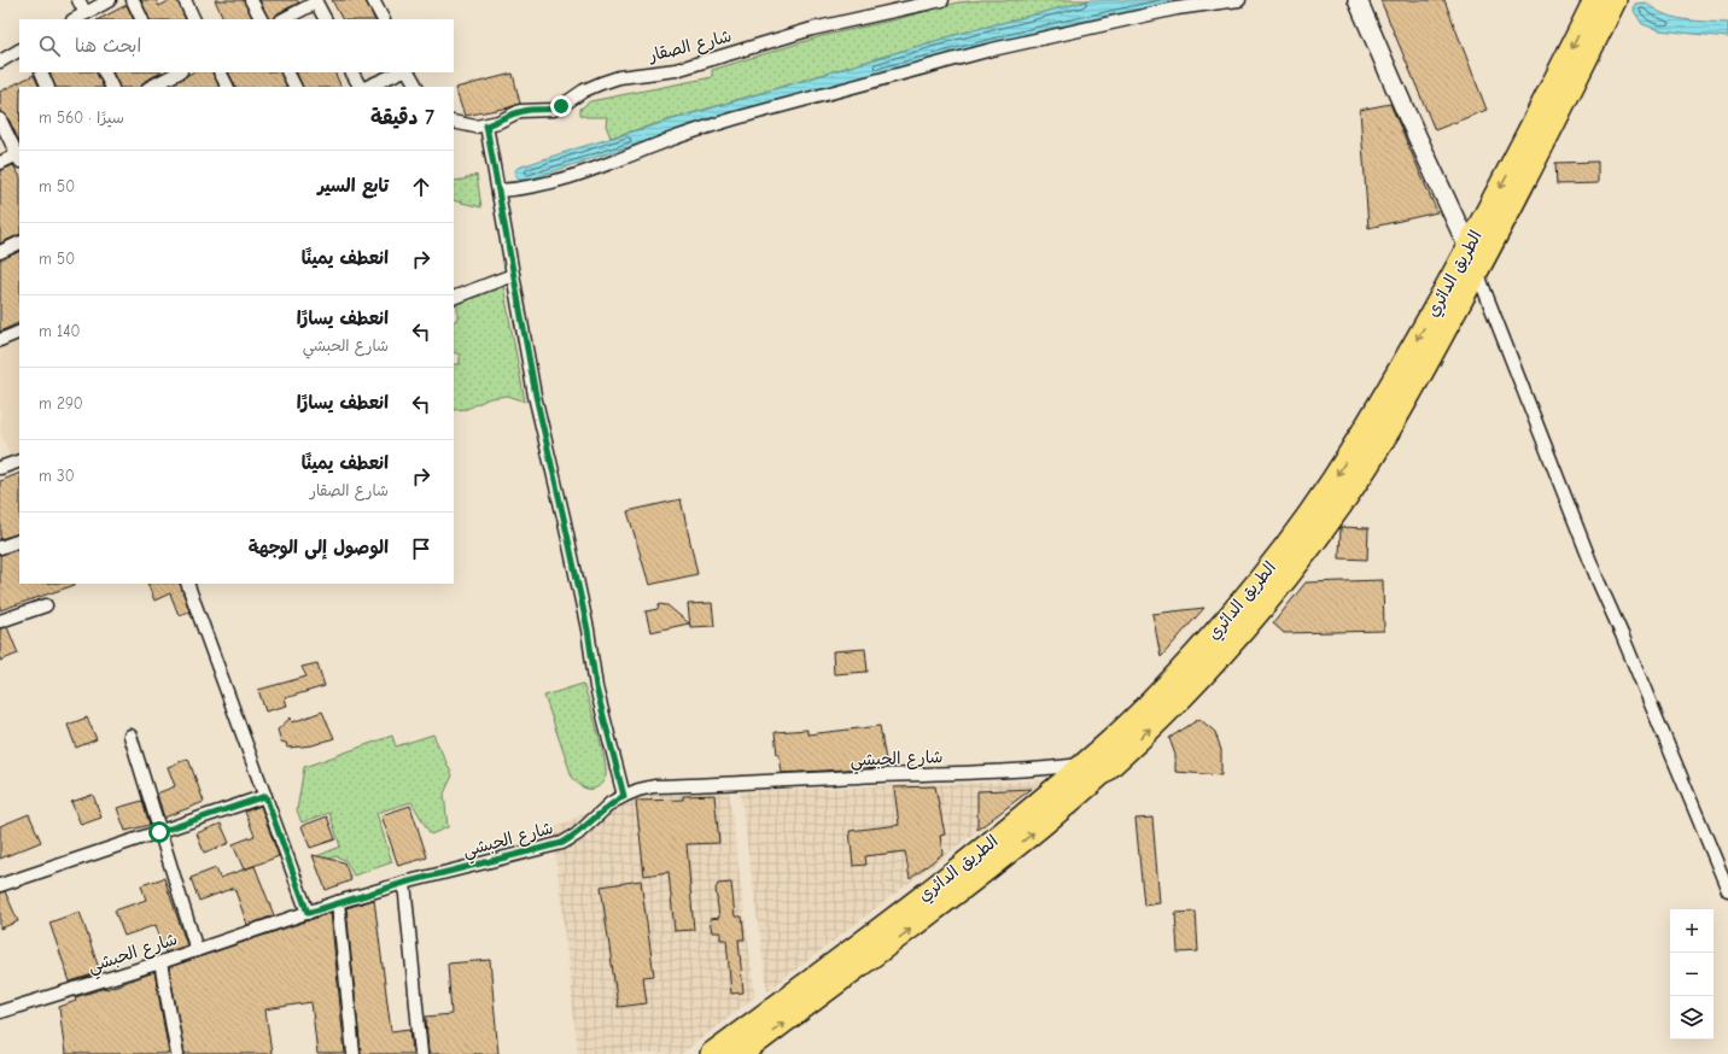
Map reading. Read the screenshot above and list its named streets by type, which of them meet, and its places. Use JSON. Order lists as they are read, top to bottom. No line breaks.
{"streets":{"highway":["الطريق الدائري"],"street":["شارع الصقار","شارع الحبشي"]},"crossings":[["الطريق الدائري","شارع الحبشي"]],"page":{"search":"ابحث هنا","heading":["7 دقيقة","سيرًا · 560 m"],"list":[["تابع السير","50 m"],["انعطف يمينًا","50 m"],["انعطف يسارًا","شارع الحبشي","140 m"],["انعطف يسارًا","290 m"],["انعطف يمينًا","شارع الصقار","30 m"],"الوصول إلى الوجهة"],"map_buttons":["+","−"]}}
